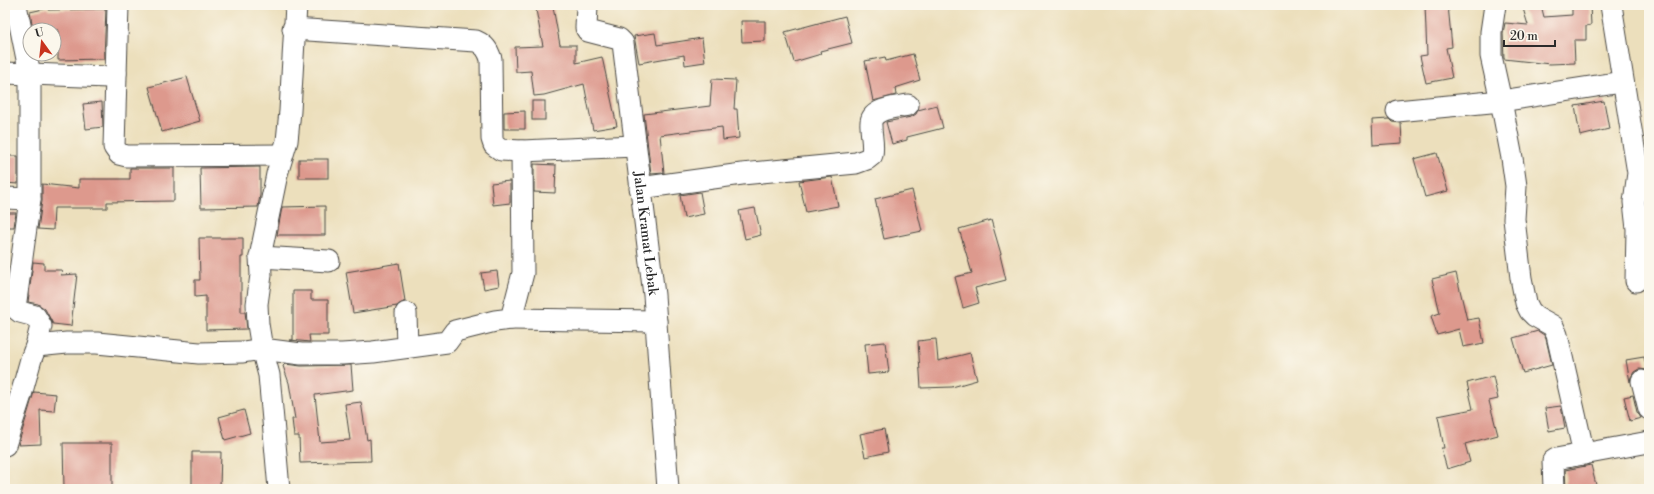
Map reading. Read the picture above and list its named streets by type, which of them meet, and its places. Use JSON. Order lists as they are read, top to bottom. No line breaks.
{"streets":{"street":["Jalan Kramat Lebak"]},"scale_bar":"20 m","north":"top"}
